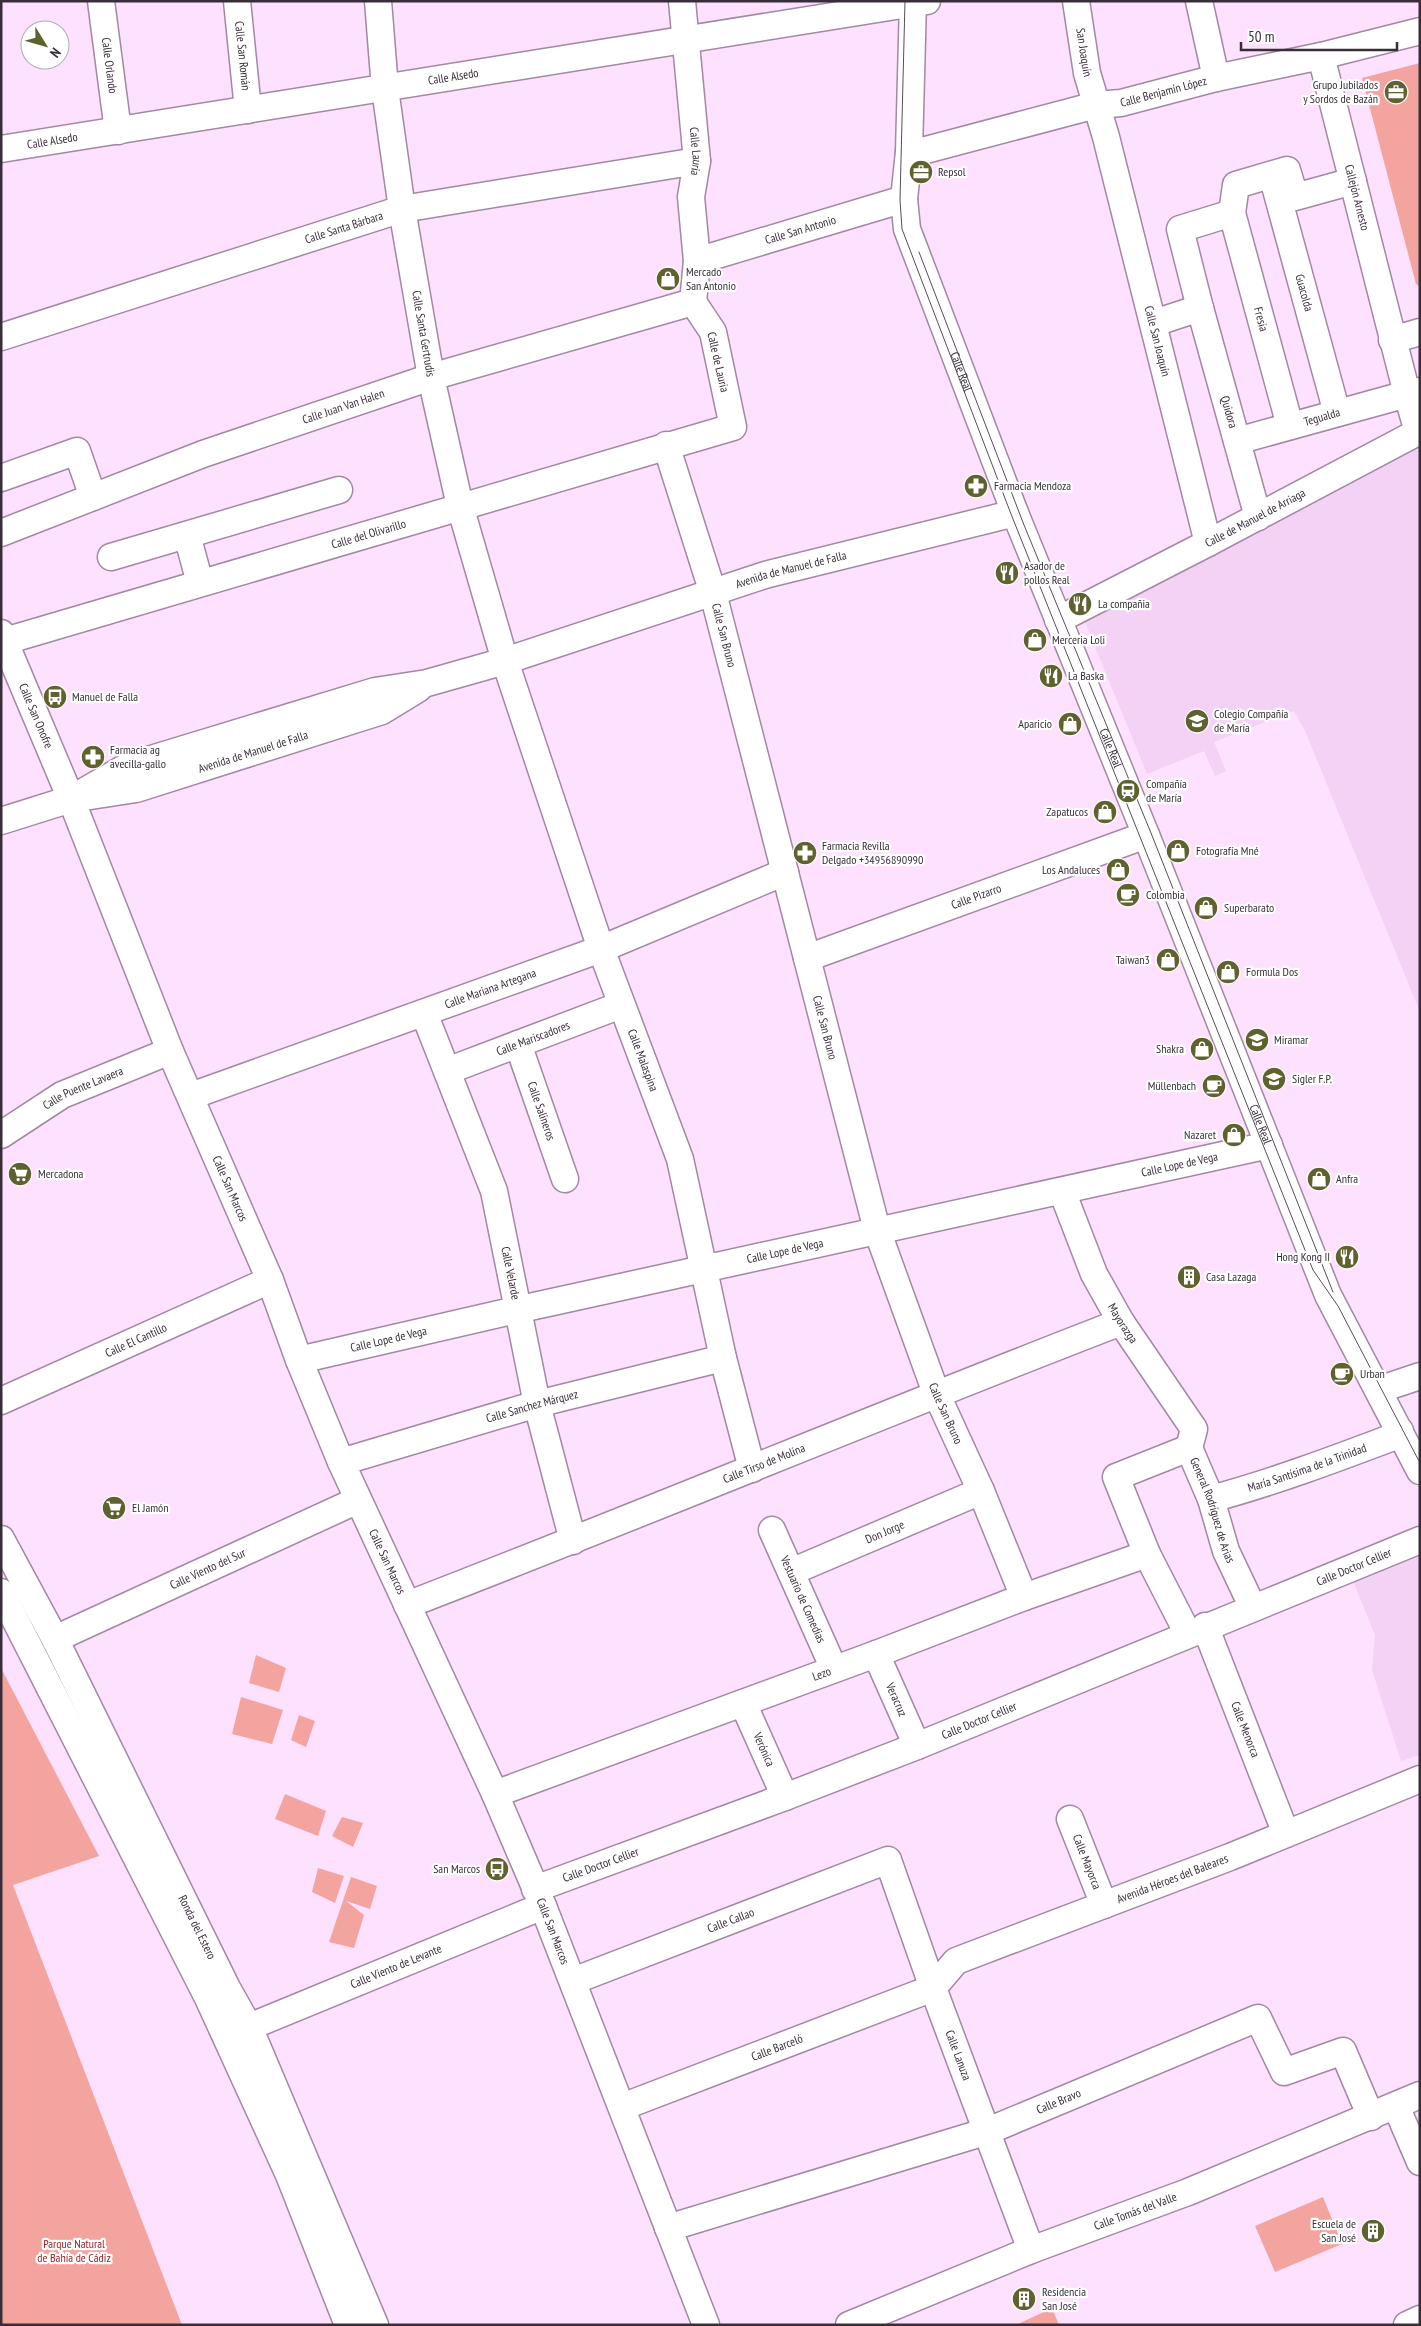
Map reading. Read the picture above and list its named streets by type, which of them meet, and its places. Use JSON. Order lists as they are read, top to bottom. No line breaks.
{"streets":{"street":["San Joaquín","Calle San Román","Calle Orlando","Calle Alsedo","Calle Benjamín López","Calle Lauria","Callejón Arnesto","Calle Santa Bárbara","Calle San Antonio","Guacolda","Fresia","Calle Santa Gertrudis","Calle San Joaquín","Calle de Lauria","Calle Real","Calle Juan Van Halen","Quidora","Tegualda","Calle de Manuel de Arriaga","Calle del Olivarillo","Avenida de Manuel de Falla","Calle San Bruno","Calle San Onofre","Calle Pizarro","Calle Mariana Artegana","Calle Mariscadores","Calle Malaspina","Calle Puente Lavaera","Calle Salineros","Calle Lope de Vega","Calle San Marcos","Calle Velarde","Mayorazga","Calle El Cantillo","Calle Sanchez Márquez","Calle Tirso de Molina","María Santísima de la Trinidad","General Rodríguez de Arias","Don Jorge","Calle Doctor Cellier","Calle Viento del Sur","Vestuario de Comedias","Lezo","Veracruz","Calle Menorca","Verónica","Calle Mayorca","Avenida Héroes del Baleares","Calle Callao","Ronda del Estero","Calle Viento de Levante","Calle Barceló","Calle Lanuza","Calle Bravo","Calle Tomás del Valle"]},"crossings":[["San Joaquín","Calle Benjamín López"],["San Joaquín","Calle San Joaquín"],["Calle San Román","Calle Alsedo"],["Calle Orlando","Calle Alsedo"],["Calle Alsedo","Calle Lauria"],["Calle Alsedo","Calle Santa Gertrudis"],["Calle Alsedo","Calle Real"],["Calle Benjamín López","Callejón Arnesto"],["Calle Benjamín López","Calle Real"],["Calle Lauria","Calle Santa Bárbara"],["Calle Lauria","Calle San Antonio"],["Calle Lauria","Calle de Lauria"],["Calle Lauria","Calle Juan Van Halen"],["Callejón Arnesto","Tegualda"],["Callejón Arnesto","Calle de Manuel de Arriaga"],["Calle Santa Bárbara","Calle Santa Gertrudis"],["Calle San Antonio","Calle Real"],["Guacolda","Tegualda"],["Fresia","Quidora"],["Fresia","Tegualda"],["Calle Santa Gertrudis","Calle Juan Van Halen"],["Calle Santa Gertrudis","Calle del Olivarillo"],["Calle Santa Gertrudis","Avenida de Manuel de Falla"],["Calle Santa Gertrudis","Calle Malaspina"],["Calle San Joaquín","Calle de Manuel de Arriaga"],["Calle de Lauria","Calle Juan Van Halen"],["Calle de Lauria","Calle del Olivarillo"],["Calle Real","Calle de Manuel de Arriaga"],["Calle Real","Avenida de Manuel de Falla"],["Calle Real","Calle Pizarro"],["Calle Real","Calle Lope de Vega"],["Calle Real","María Santísima de la Trinidad"],["Quidora","Tegualda"],["Quidora","Calle de Manuel de Arriaga"],["Tegualda","Calle de Manuel de Arriaga"],["Calle del Olivarillo","Calle San Bruno"],["Calle del Olivarillo","Calle San Onofre"],["Avenida de Manuel de Falla","Calle San Bruno"],["Avenida de Manuel de Falla","Calle San Onofre"],["Avenida de Manuel de Falla","Calle Malaspina"],["Avenida de Manuel de Falla","Calle San Marcos"],["Calle San Bruno","Calle Pizarro"],["Calle San Bruno","Calle Mariana Artegana"],["Calle San Bruno","Calle Lope de Vega"],["Calle San Bruno","Calle Tirso de Molina"],["Calle San Bruno","Don Jorge"],["Calle San Bruno","Lezo"],["Calle San Onofre","Calle San Marcos"],["Calle Mariana Artegana","Calle Malaspina"],["Calle Mariana Artegana","Calle San Marcos"],["Calle Mariana Artegana","Calle Velarde"],["Calle Mariscadores","Calle Malaspina"],["Calle Mariscadores","Calle Salineros"],["Calle Mariscadores","Calle Velarde"],["Calle Malaspina","Calle Lope de Vega"],["Calle Malaspina","Calle Sanchez Márquez"],["Calle Malaspina","Calle Tirso de Molina"],["Calle Puente Lavaera","Calle San Marcos"],["Calle Lope de Vega","Calle San Marcos"],["Calle Lope de Vega","Calle Velarde"],["Calle Lope de Vega","Mayorazga"],["Calle San Marcos","Calle El Cantillo"],["Calle San Marcos","Calle Sanchez Márquez"],["Calle San Marcos","Calle Tirso de Molina"],["Calle San Marcos","Calle Doctor Cellier"],["Calle San Marcos","Calle Viento del Sur"],["Calle San Marcos","Lezo"],["Calle San Marcos","Calle Callao"],["Calle San Marcos","Calle Viento de Levante"],["Calle San Marcos","Calle Barceló"],["Calle San Marcos","Calle Bravo"],["Calle Velarde","Calle Sanchez Márquez"],["Calle Velarde","Calle Tirso de Molina"],["Mayorazga","Calle Tirso de Molina"],["Mayorazga","General Rodríguez de Arias"],["María Santísima de la Trinidad","General Rodríguez de Arias"],["General Rodríguez de Arias","Calle Doctor Cellier"],["General Rodríguez de Arias","Lezo"],["General Rodríguez de Arias","Calle Menorca"],["Don Jorge","Vestuario de Comedias"],["Calle Doctor Cellier","Veracruz"],["Calle Doctor Cellier","Calle Menorca"],["Calle Doctor Cellier","Verónica"],["Calle Doctor Cellier","Calle Viento de Levante"],["Calle Viento del Sur","Ronda del Estero"],["Vestuario de Comedias","Lezo"],["Lezo","Veracruz"],["Lezo","Verónica"],["Calle Menorca","Avenida Héroes del Baleares"],["Calle Mayorca","Avenida Héroes del Baleares"],["Avenida Héroes del Baleares","Calle Barceló"],["Avenida Héroes del Baleares","Calle Lanuza"],["Calle Callao","Calle Lanuza"],["Ronda del Estero","Calle Viento de Levante"],["Calle Barceló","Calle Lanuza"],["Calle Lanuza","Calle Bravo"],["Calle Lanuza","Calle Tomás del Valle"],["Calle Bravo","Calle Tomás del Valle"]],"parks":["Parque Natural de Bahía de Cádiz"],"places":{"office":["Grupo Jubilados y Sordos de Bazán","Repsol"],"shop":["Mercado San Antonio","Merceria Loli","Aparicio","Zapatucos","Fotografía Mné","Los Andaluces","Superbarato","Taiwan3","Formula Dos","Shakra","Nazaret","Anfra"],"pharmacy":["Farmacia Mendoza","Farmacia ag avecilla-gallo","Farmacia Revilla Delgado +34956890990"],"restaurant":["Asador de pollos Real","La compañia","La Baska","Hong Kong II"],"bus stop":["Manuel de Falla","San Marcos"],"school or university":["Colegio Compañía de María","Miramar","Sigler F.P."],"station":["Compañía de María"],"cafe":["Colombia","Müllenbach","Urban"],"supermarket":["Mercadona","El Jamón"],"building":["Casa Lazaga","Escuela de San José","Residencia San José"]},"scale_bar":"50 m","north":"bottom right"}
